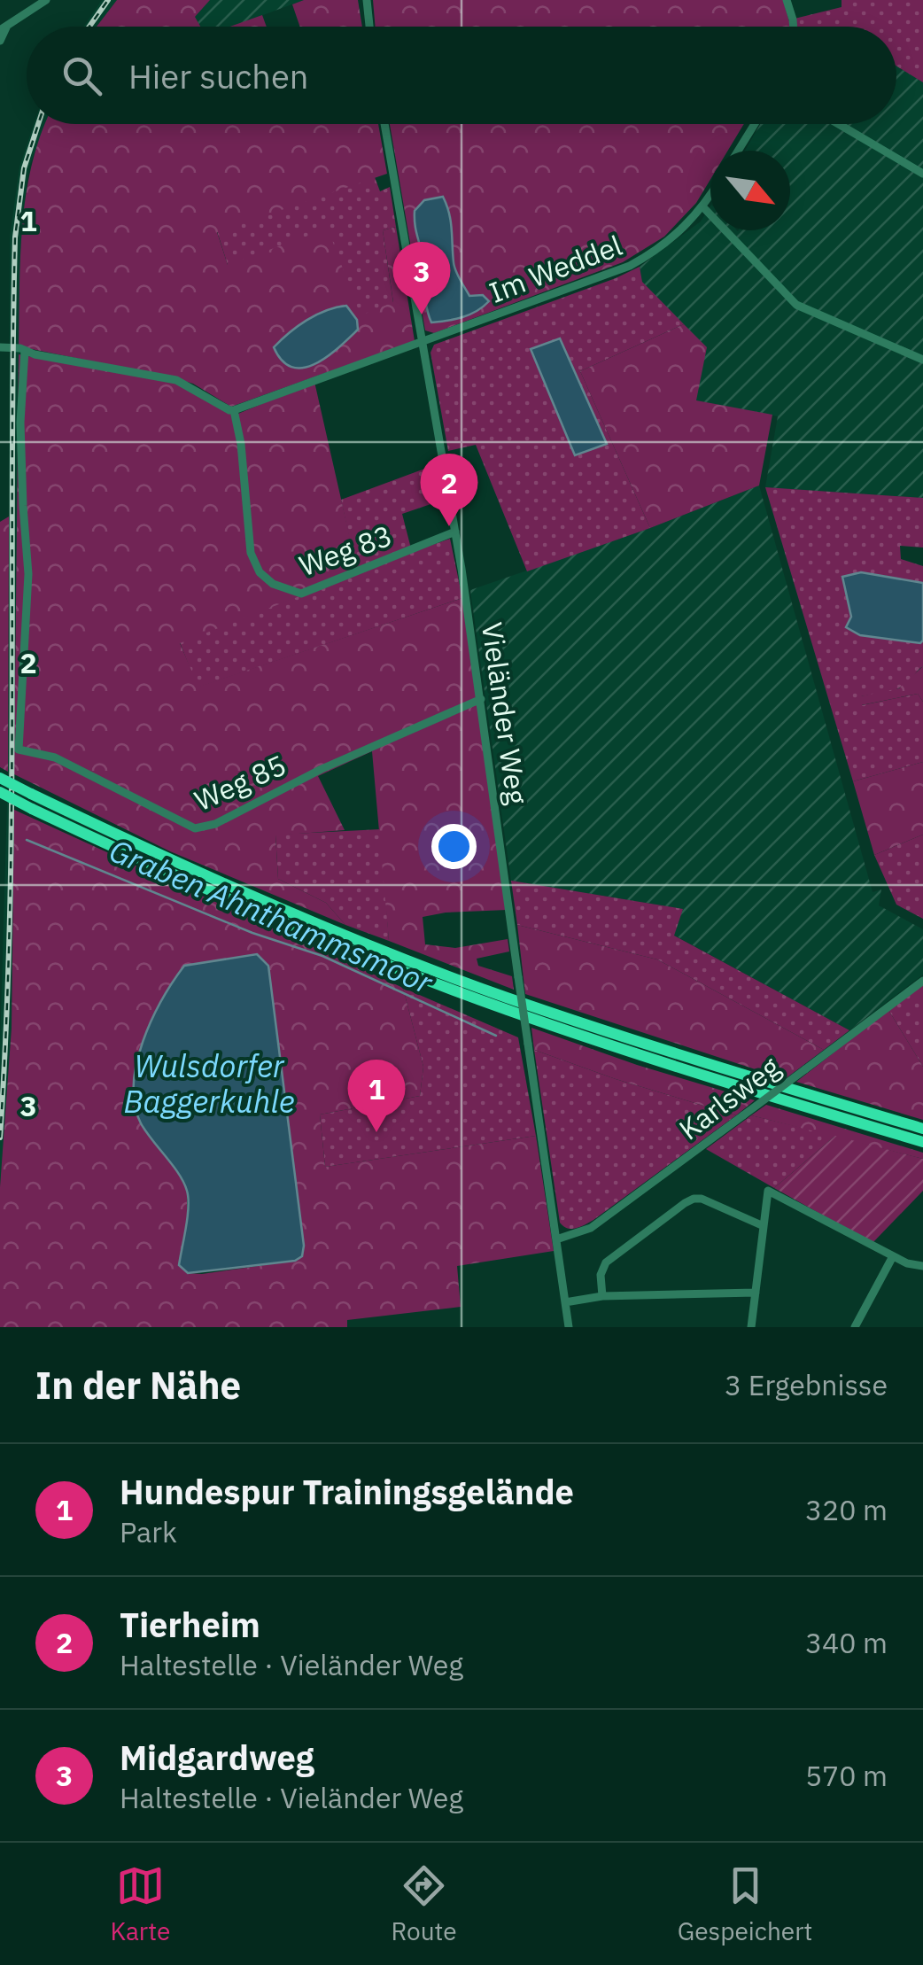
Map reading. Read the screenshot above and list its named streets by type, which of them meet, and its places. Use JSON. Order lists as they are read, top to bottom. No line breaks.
{"streets":{"street":["Im Weddel","Weg 83","Vieländer Weg","Weg 85","Karlsweg"]},"crossings":[["Im Weddel","Weg 83"],["Im Weddel","Vieländer Weg"],["Weg 83","Vieländer Weg"],["Vieländer Weg","Weg 85"],["Vieländer Weg","Karlsweg"]],"water":["Graben Ahnthammsmoor","Wulsdorfer Baggerkuhle"],"north":"bottom right","page":{"search":"Hier suchen","pins":["3","2","1"],"heading":["In der Nähe","3 Ergebnisse"],"list":[{"mark":"1","name":"Hundespur Trainingsgelände","note":"Park","value":"320 m"},{"mark":"2","name":"Tierheim","note":"Haltestelle · Vieländer Weg","value":"340 m"},{"mark":"3","name":"Midgardweg","note":"Haltestelle · Vieländer Weg","value":"570 m"}],"nav":["Karte","Route","Gespeichert"]},"grid":{"rows":["1","2","3"]}}
